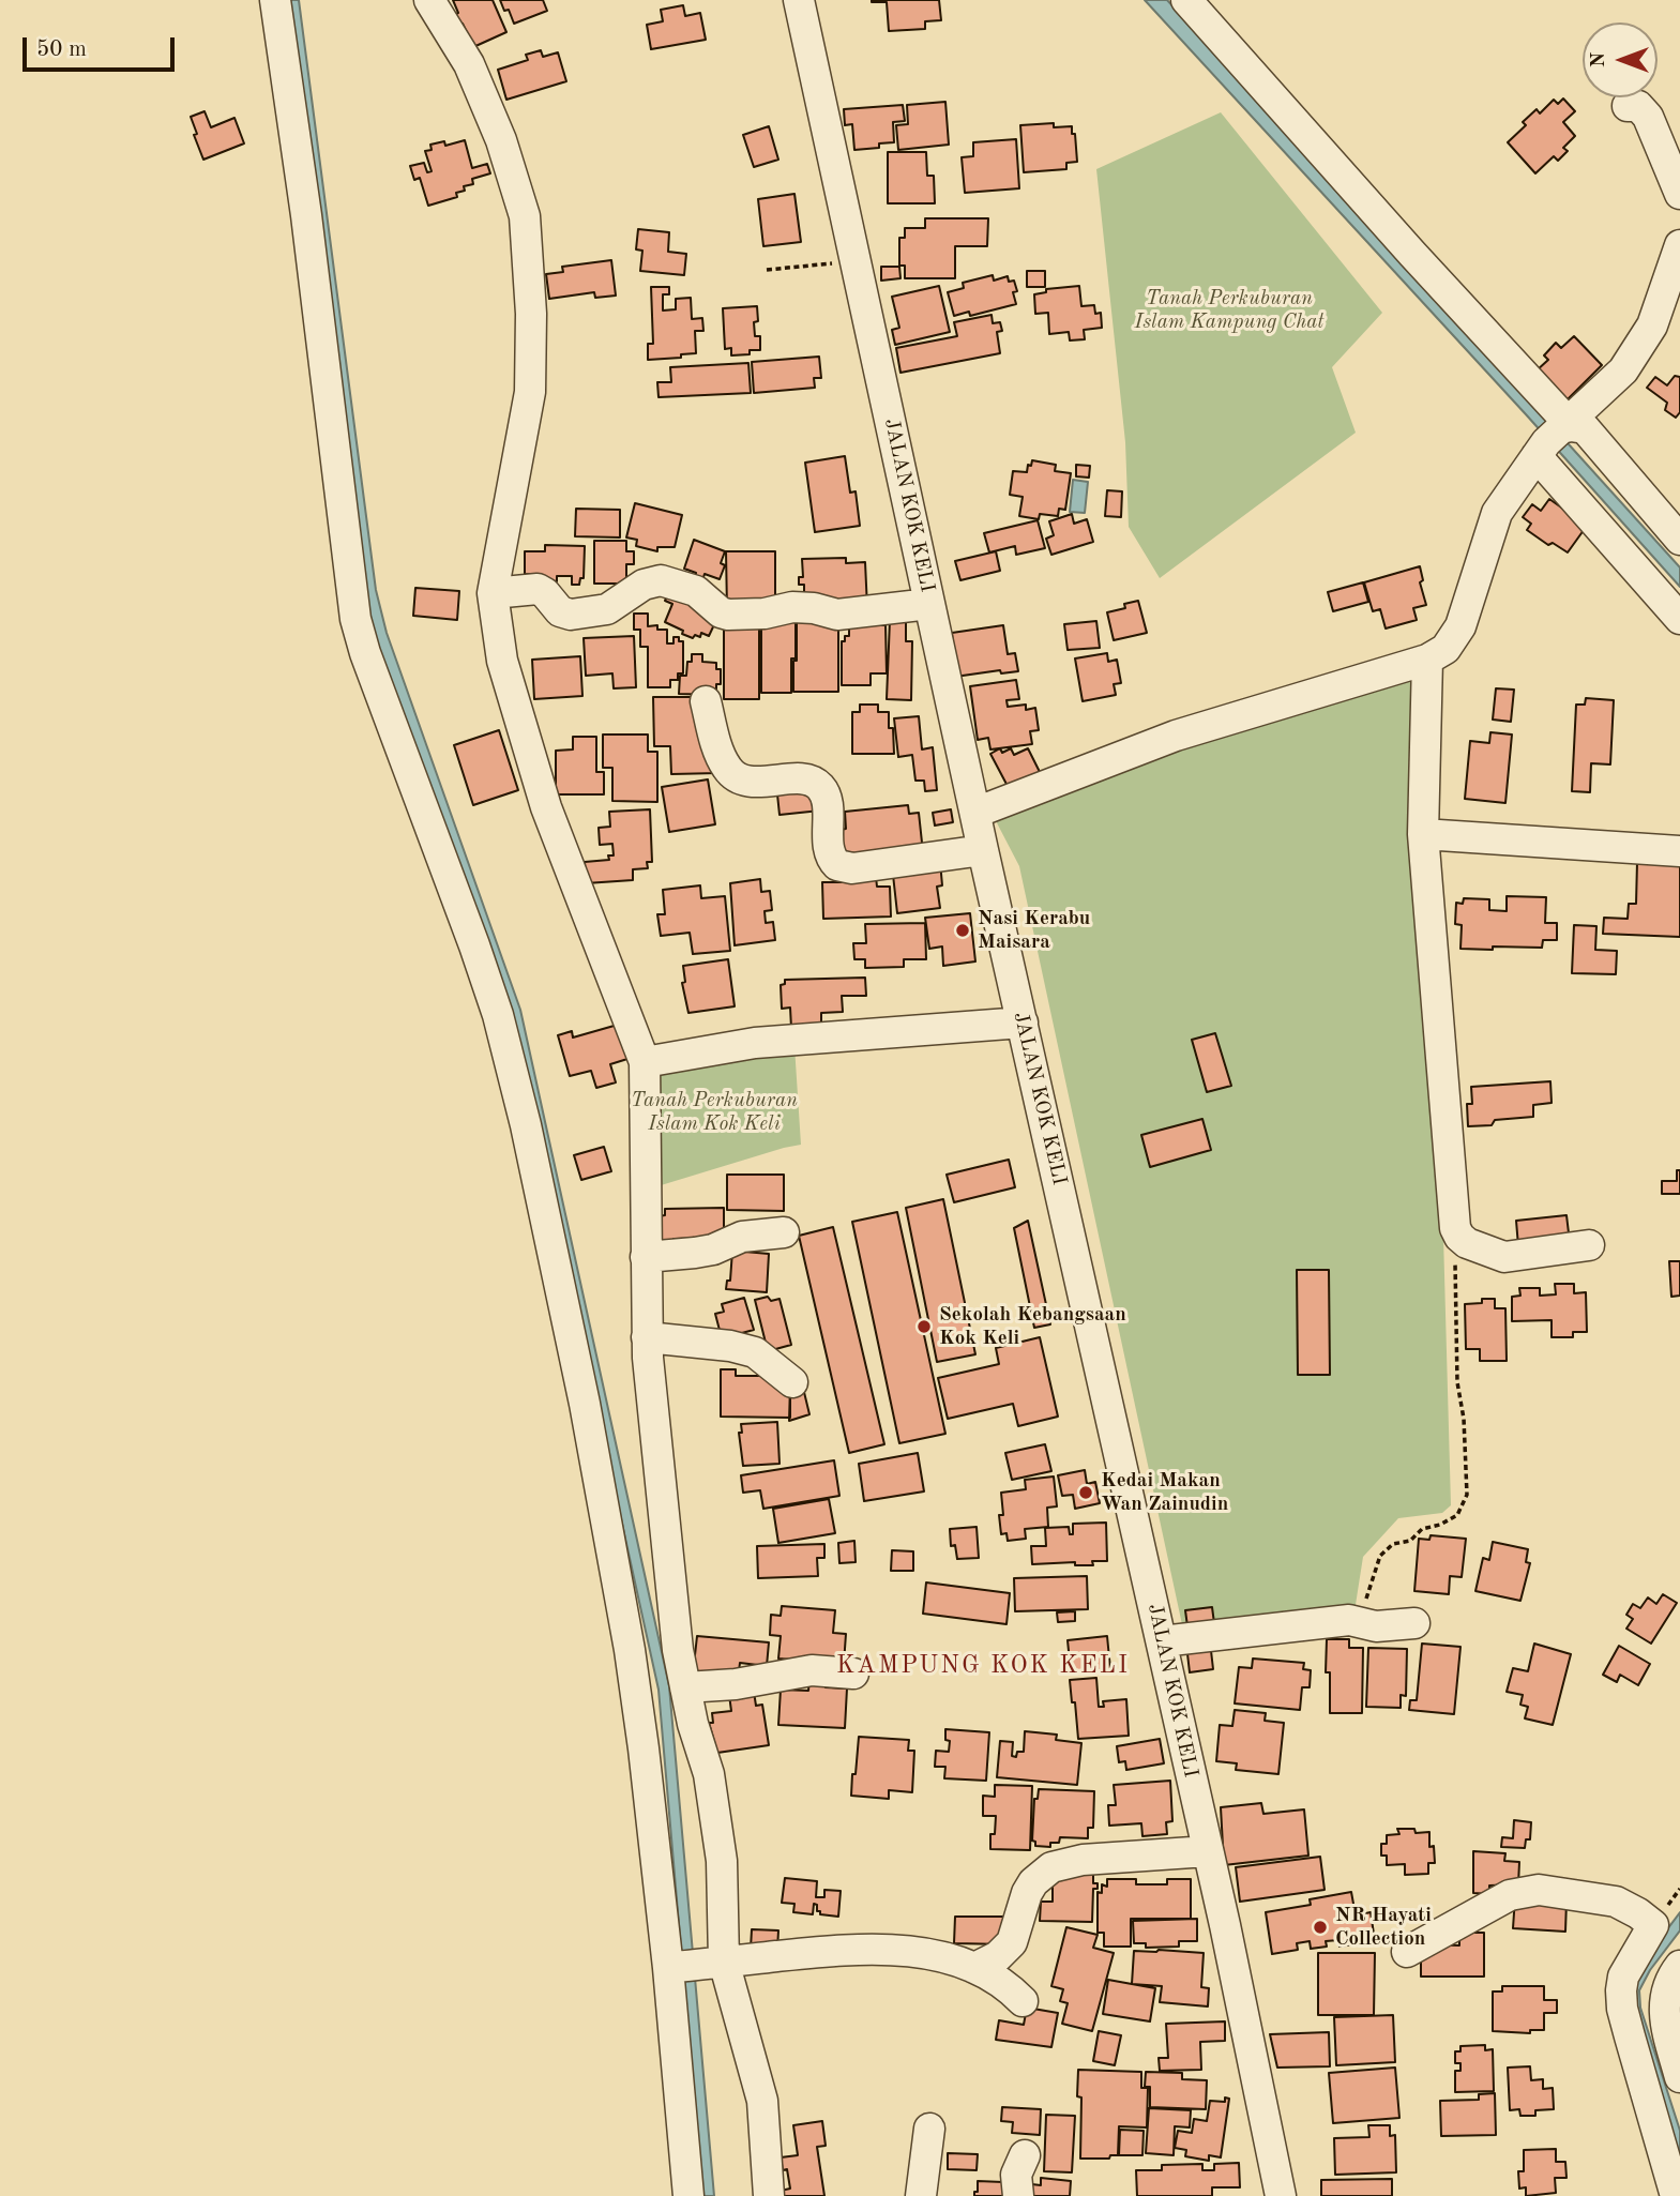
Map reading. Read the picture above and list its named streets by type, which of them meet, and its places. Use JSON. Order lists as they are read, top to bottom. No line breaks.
{"streets":{"street":["JALAN KOK KELI"]},"districts":["KAMPUNG KOK KELI"],"parks":["Tanah Perkuburan Islam Kampung Chat","Tanah Perkuburan Islam Kok Keli"],"places":["Nasi Kerabu Maisara","Sekolah Kebangsaan Kok Keli","Kedai Makan Wan Zainudin","NR Hayati Collection"],"scale_bar":"50 m","north":"left"}
